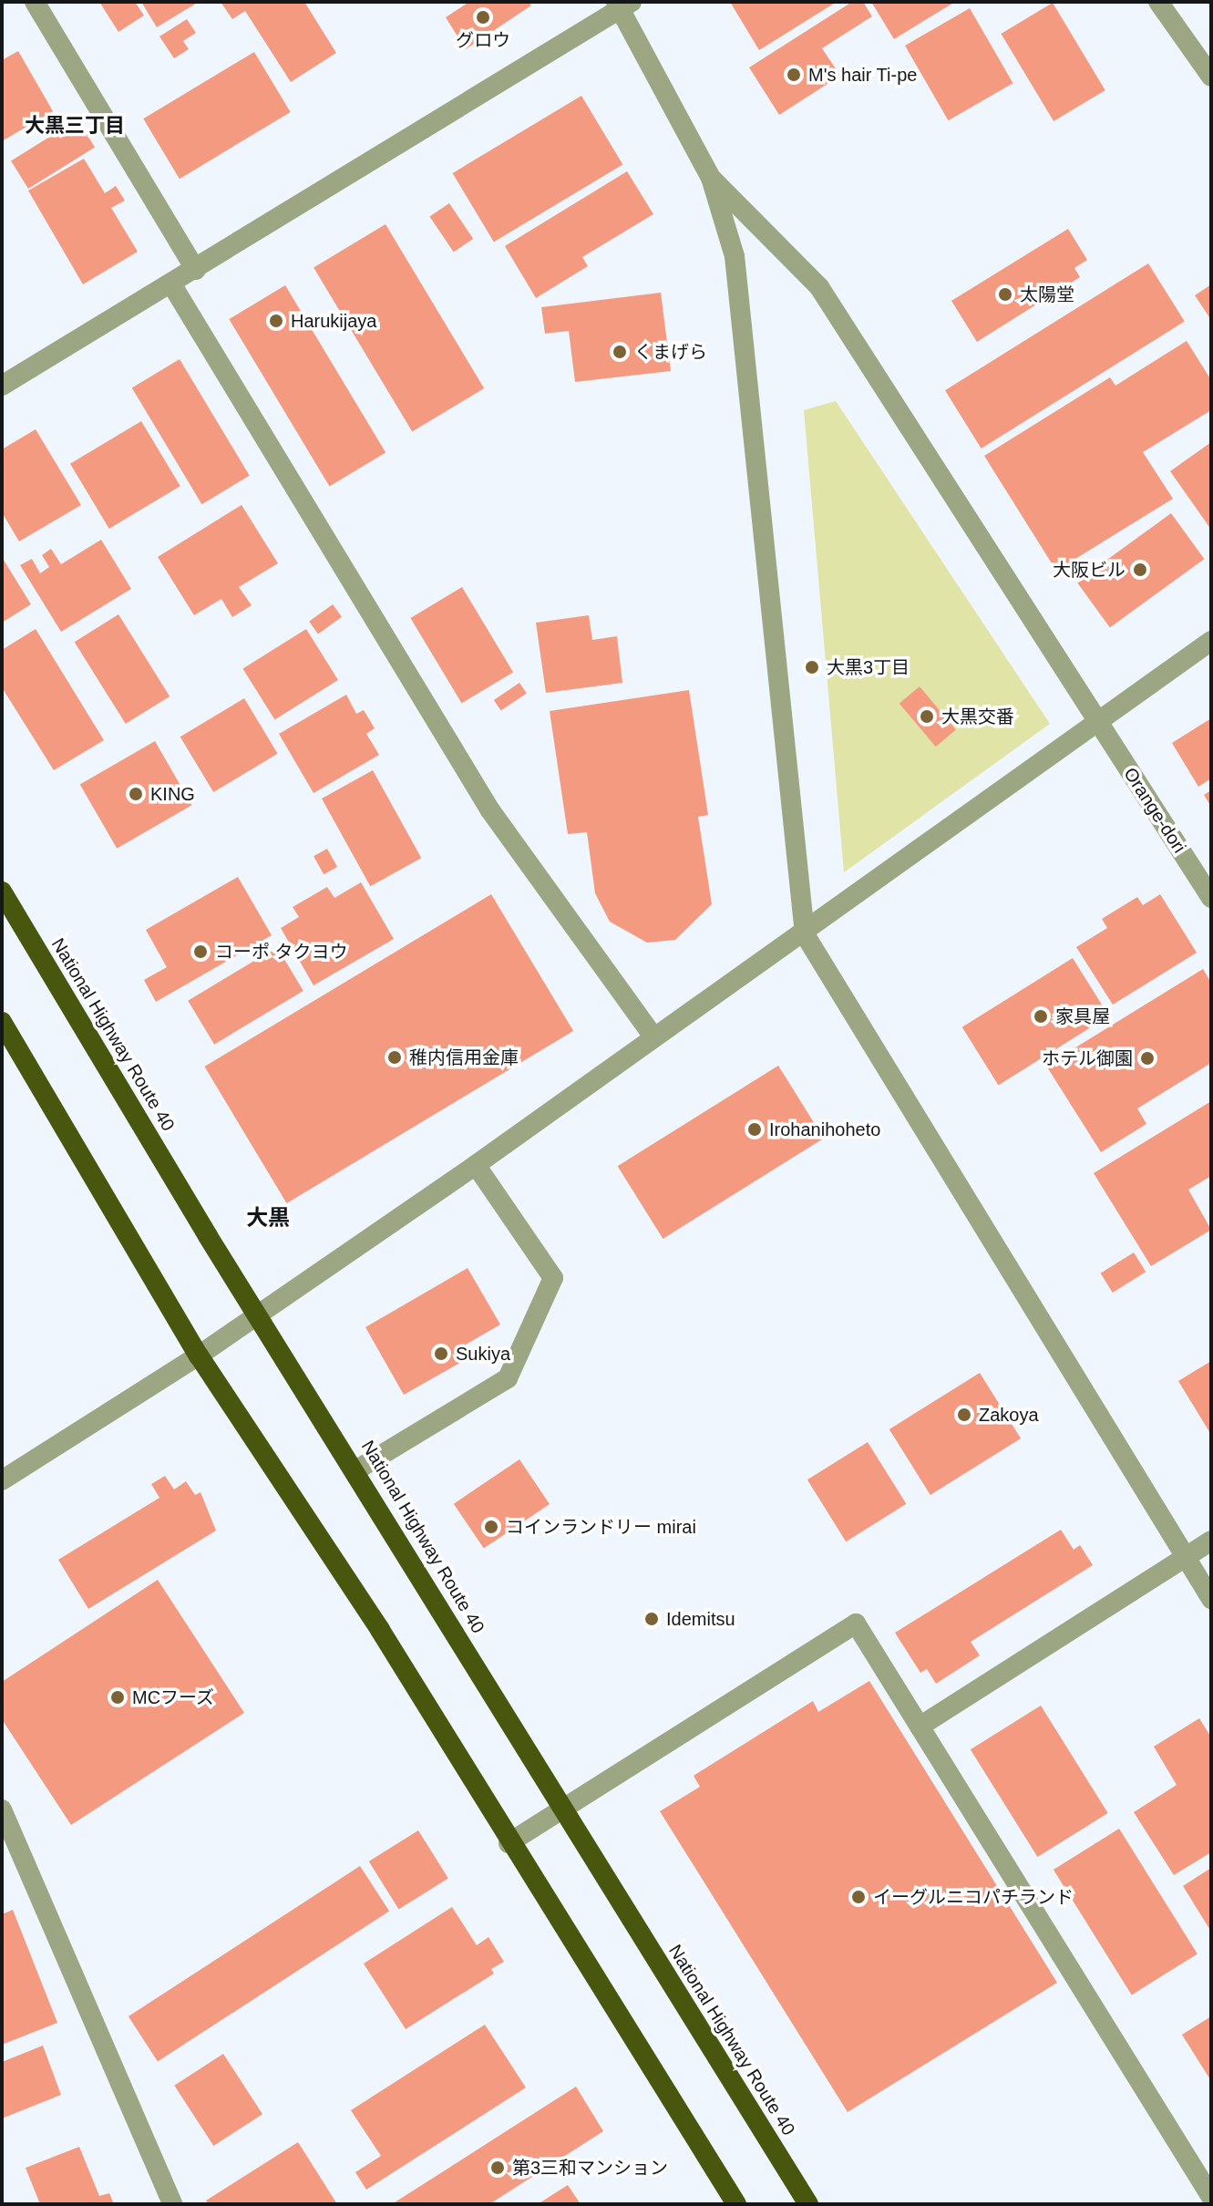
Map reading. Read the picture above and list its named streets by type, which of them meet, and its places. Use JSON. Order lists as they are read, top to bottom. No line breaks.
{"streets":{"highway":["National Highway Route 40"],"street":["Orange-dori"]},"districts":["大黒三丁目","大黒"],"places":["グロウ","M's hair Ti-pe","太陽堂","Harukijaya","くまげら","大阪ビル","大黒3丁目","大黒交番","KING","コーポ タクヨウ","家具屋","稚内信用金庫","ホテル御園","Irohanihoheto","Sukiya","Zakoya","コインランドリー mirai","Idemitsu","MCフーズ","イーグルニコパチランド","第3三和マンション"]}
